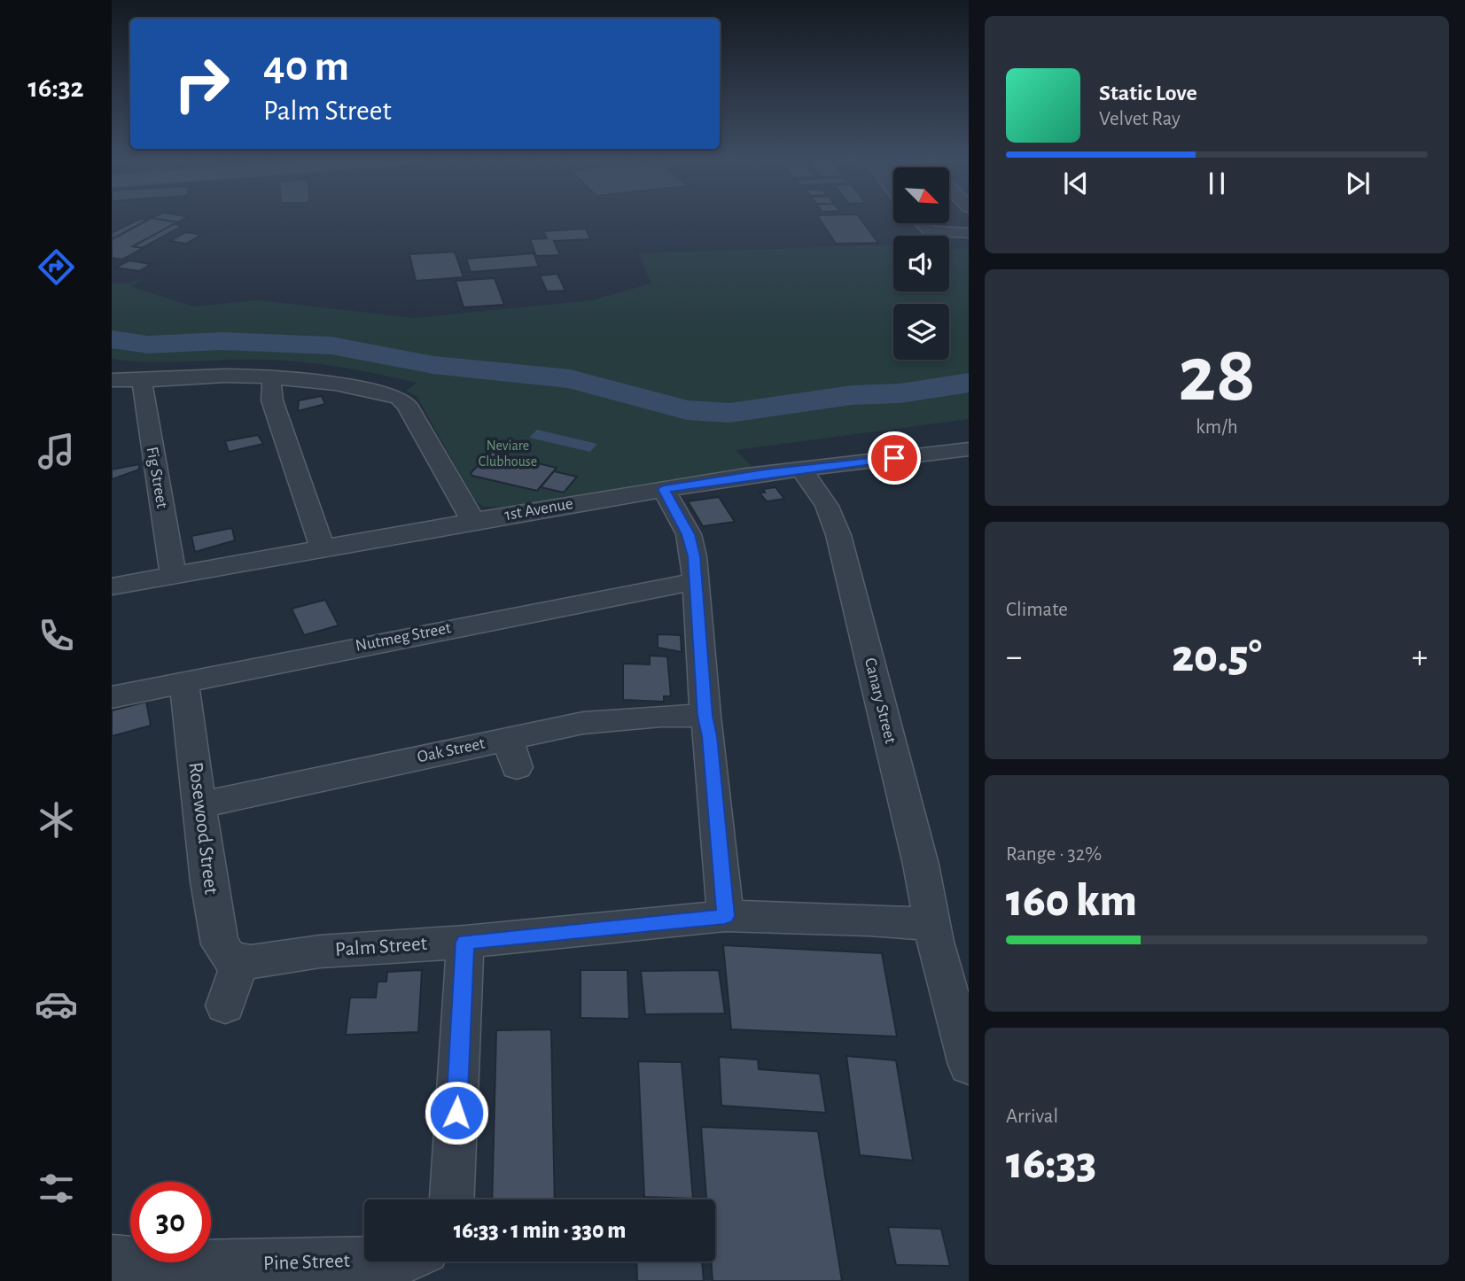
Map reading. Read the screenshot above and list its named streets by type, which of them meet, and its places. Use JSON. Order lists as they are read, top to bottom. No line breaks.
{"streets":{"street":["Fig Street","1st Avenue","Nutmeg Street","Canary Street","Oak Street","Rosewood Street","Palm Street","Pine Street"]},"crossings":[["Fig Street","1st Avenue"],["1st Avenue","Canary Street"],["Nutmeg Street","Rosewood Street"],["Canary Street","Palm Street"],["Oak Street","Rosewood Street"],["Rosewood Street","Palm Street"]],"parks":["Neviare Clubhouse"],"north":"bottom right","page":{"tabs":"16:32","turn":["40 m","Palm Street"],"song":["Static Love","Velvet Ray"],"tile":[["28","km/h"],"Climate",["Range · 32%","160 km"],["Arrival","16:33"]],"heat":["−","20.5°","+"],"limit":"30","trip":"16:33 · 1 min · 330 m"}}
